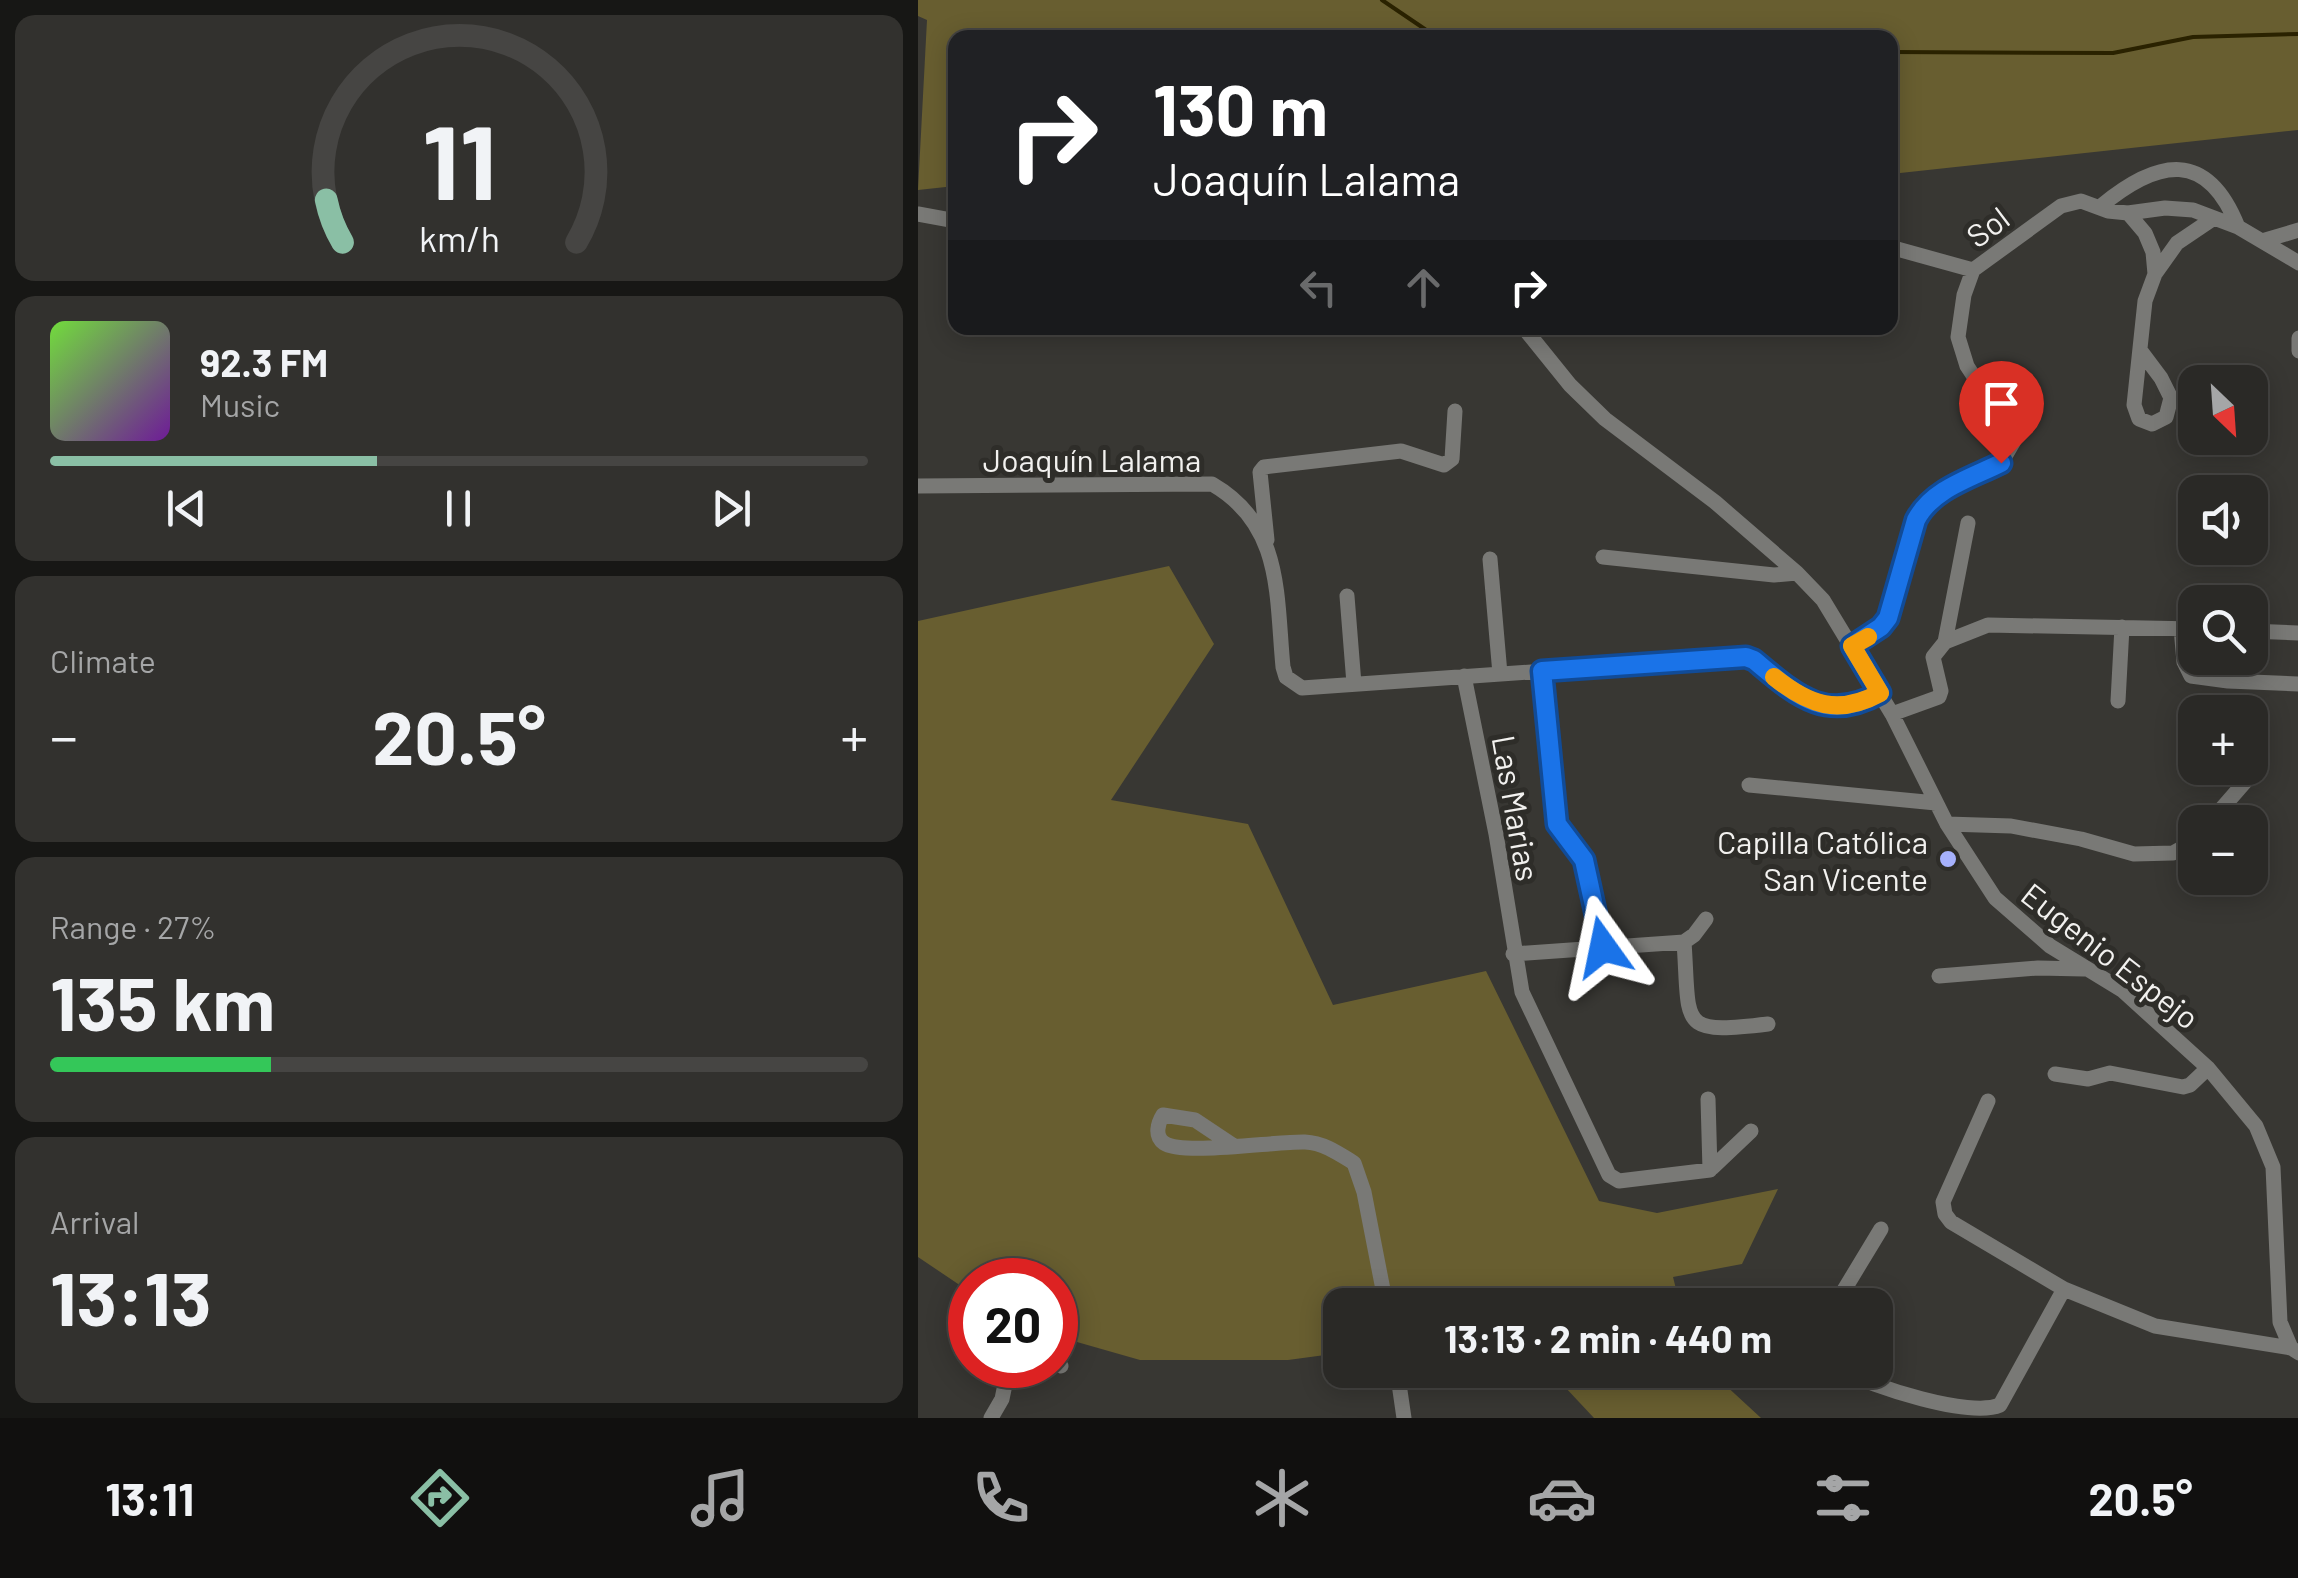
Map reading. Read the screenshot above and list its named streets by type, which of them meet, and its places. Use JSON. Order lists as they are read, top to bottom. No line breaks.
{"streets":{"street":["Sol","Joaquín Lalama","Las Marias","Eugenio Espejo"]},"crossings":[["Sol","Eugenio Espejo"]],"places":["Capilla Católica San Vicente"],"north":"bottom right","page":{"turn":["130 m","Joaquín Lalama"],"song":["92.3 FM","Music"],"map_buttons":["+","−"],"tile":["Climate",["Range · 27%","135 km"],["Arrival","13:13"]],"heat":["−","20.5°","+"],"limit":"20","trip":"13:13 · 2 min · 440 m","tabs":["13:11","20.5°"],"gauge":["11","km/h"]}}
